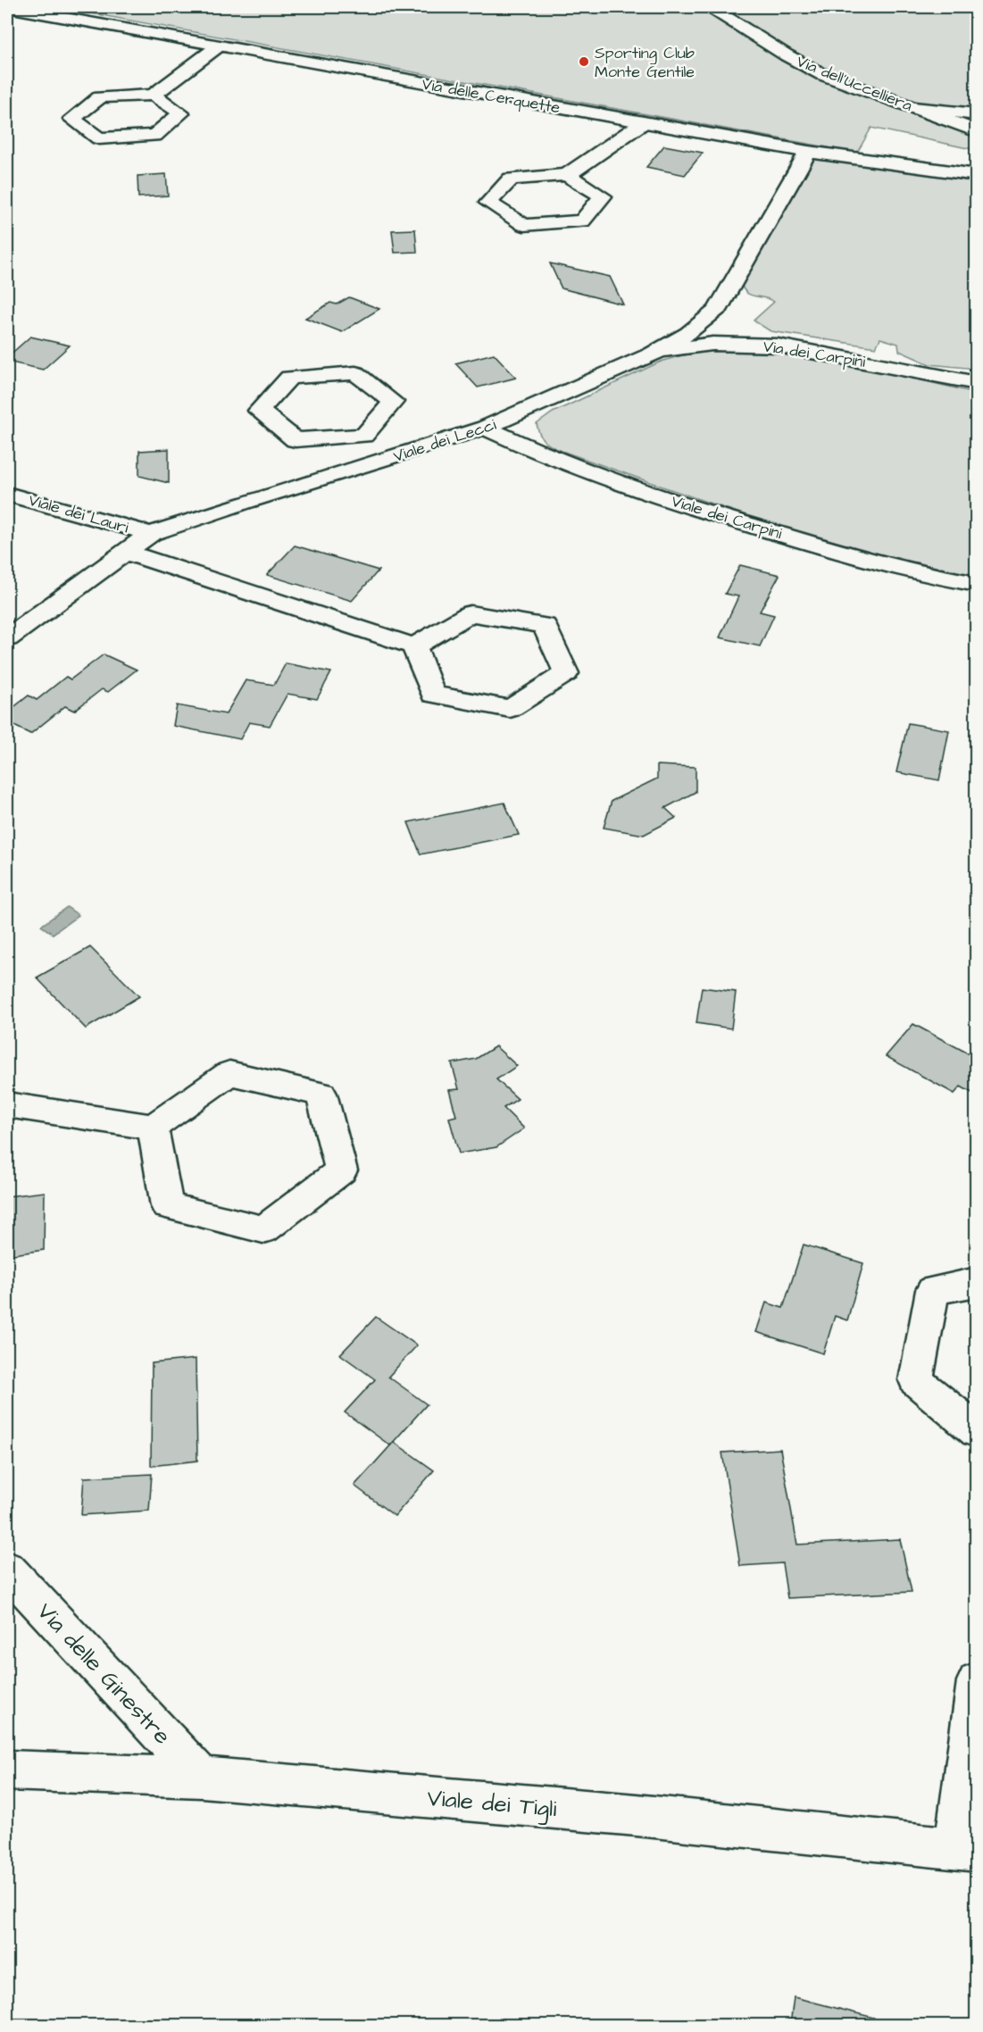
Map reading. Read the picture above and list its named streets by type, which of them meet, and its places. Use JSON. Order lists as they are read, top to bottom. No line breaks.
{"streets":{"street":["Via dell'Uccelliera","Via delle Cerquette","Via dei Carpini","Viale dei Lecci","Viale dei Lauri","Viale dei Carpini","Via delle Ginestre","Viale dei Tigli"]},"crossings":[["Via delle Cerquette","Viale dei Lecci"],["Via dei Carpini","Viale dei Lecci"],["Viale dei Lecci","Viale dei Lauri"],["Viale dei Lecci","Viale dei Carpini"],["Via delle Ginestre","Viale dei Tigli"]],"places":["Sporting Club Monte Gentile"]}
